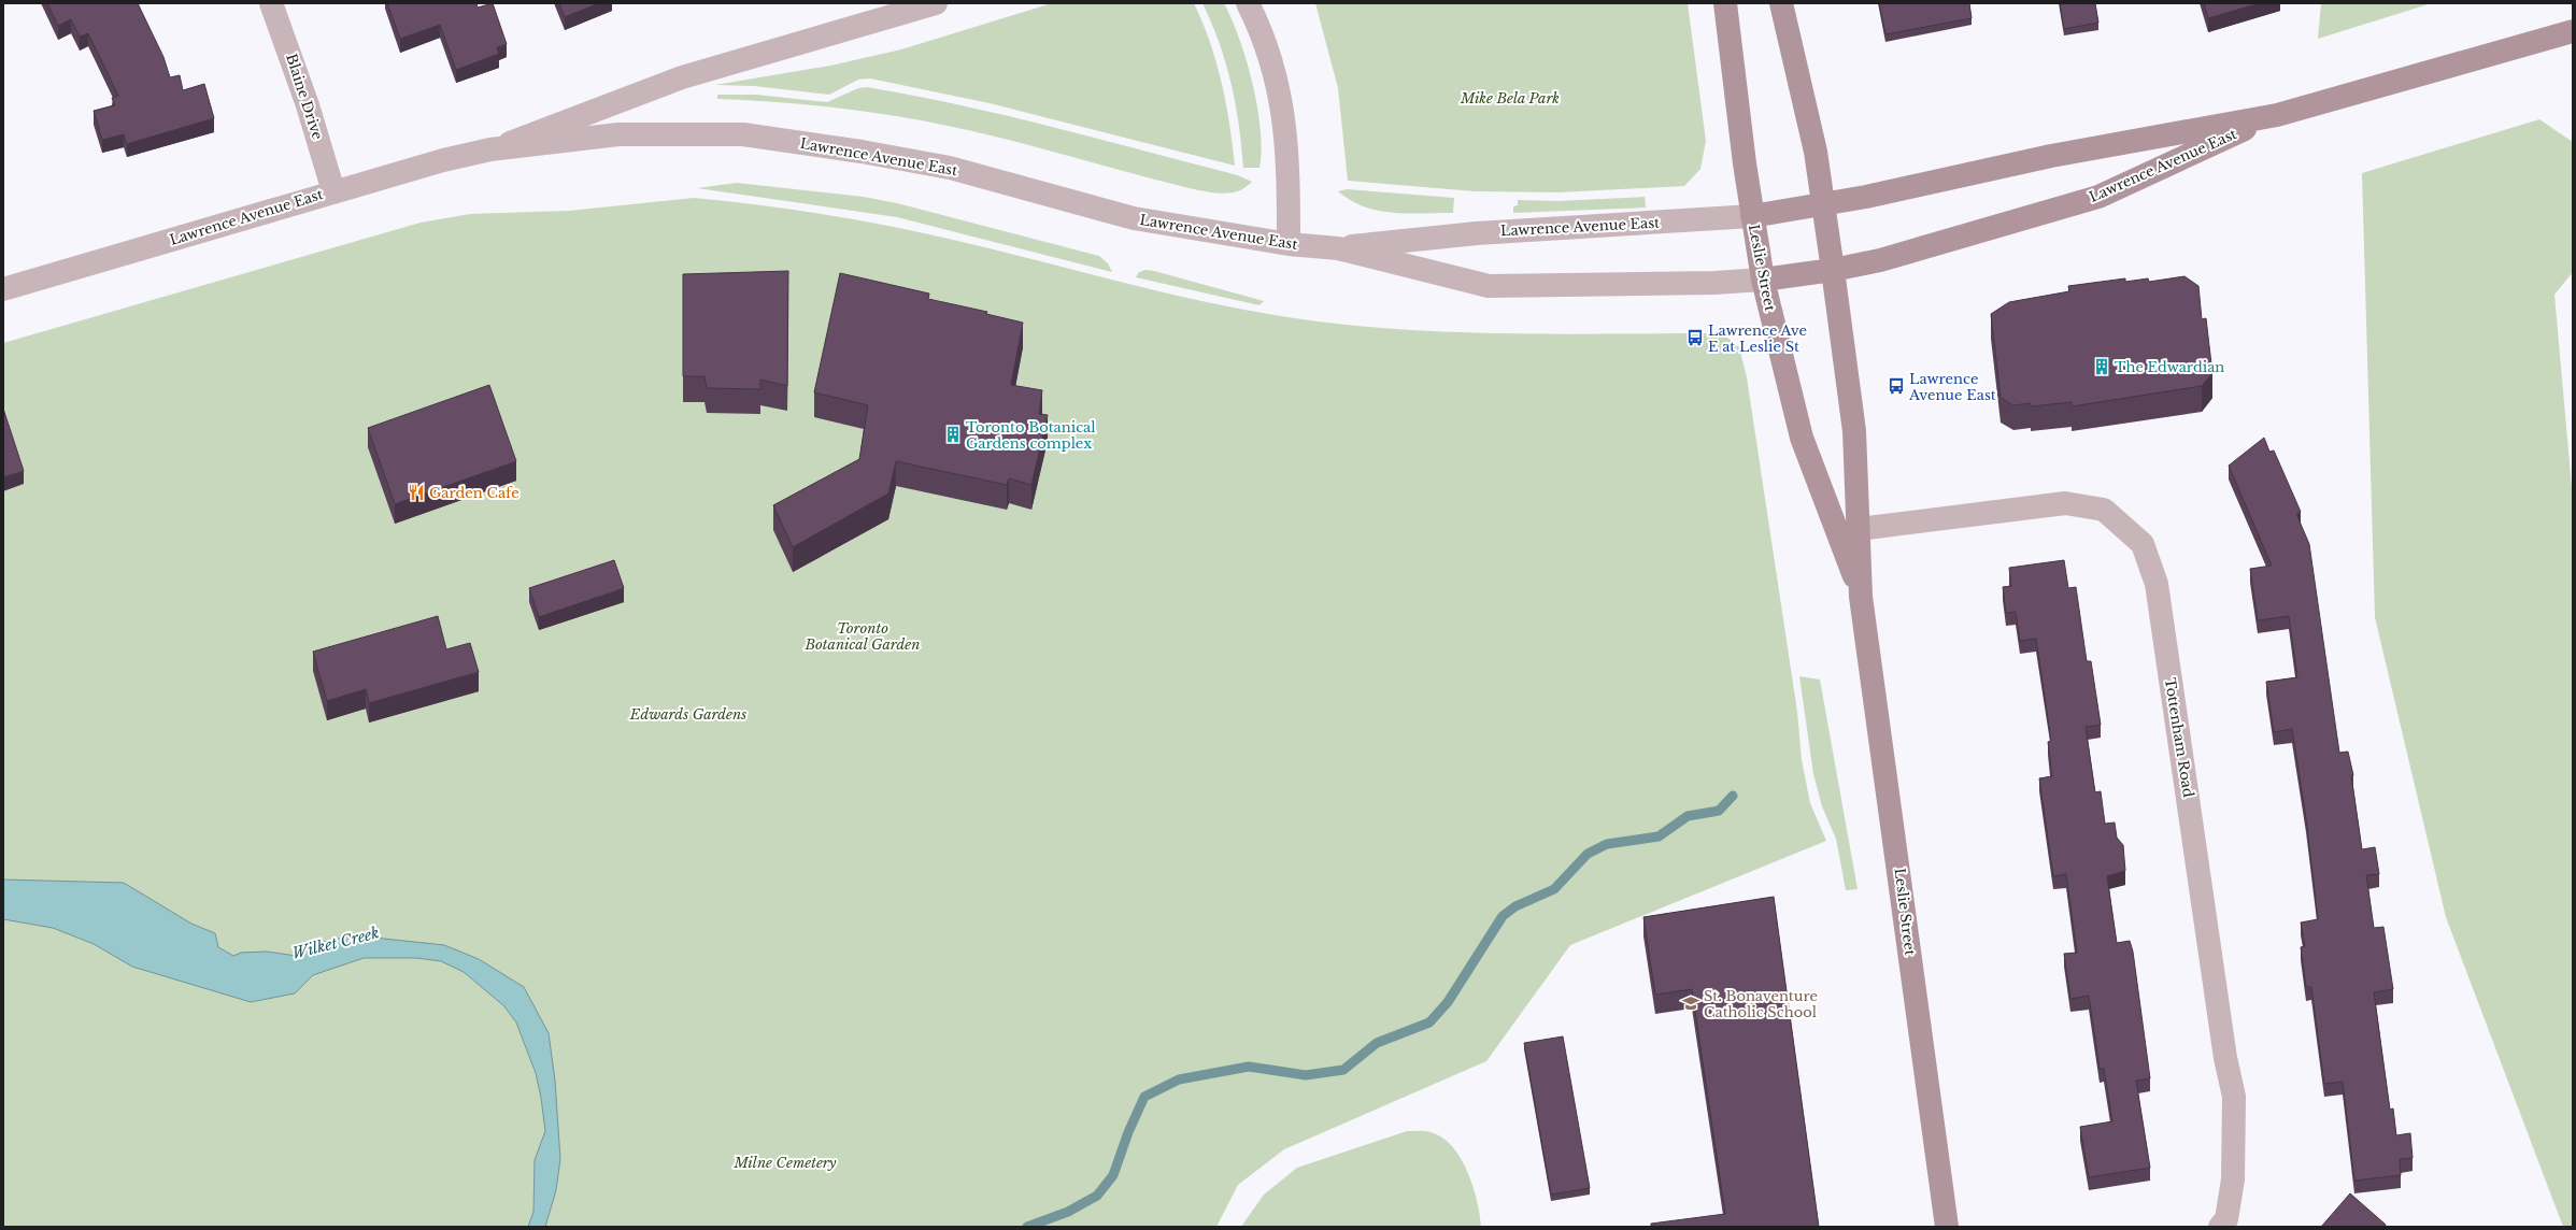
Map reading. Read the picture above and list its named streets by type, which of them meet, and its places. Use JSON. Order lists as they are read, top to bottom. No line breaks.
{"streets":{"main road":["Lawrence Avenue East","Leslie Street"],"street":["Blaine Drive","Tottenham Road"]},"crossings":[["Blaine Drive","Lawrence Avenue East"],["Lawrence Avenue East","Leslie Street"],["Leslie Street","Tottenham Road"]],"water":["Wilket Creek"],"parks":["Mike Bela Park","Toronto Botanical Garden","Edwards Gardens","Milne Cemetery"],"places":{"bus stop":["Lawrence Ave E at Leslie St","Lawrence Avenue East"],"building":["The Edwardian","Toronto Botanical Gardens complex"],"restaurant":["Garden Cafe"],"school or university":["St. Bonaventure Catholic School"]}}
